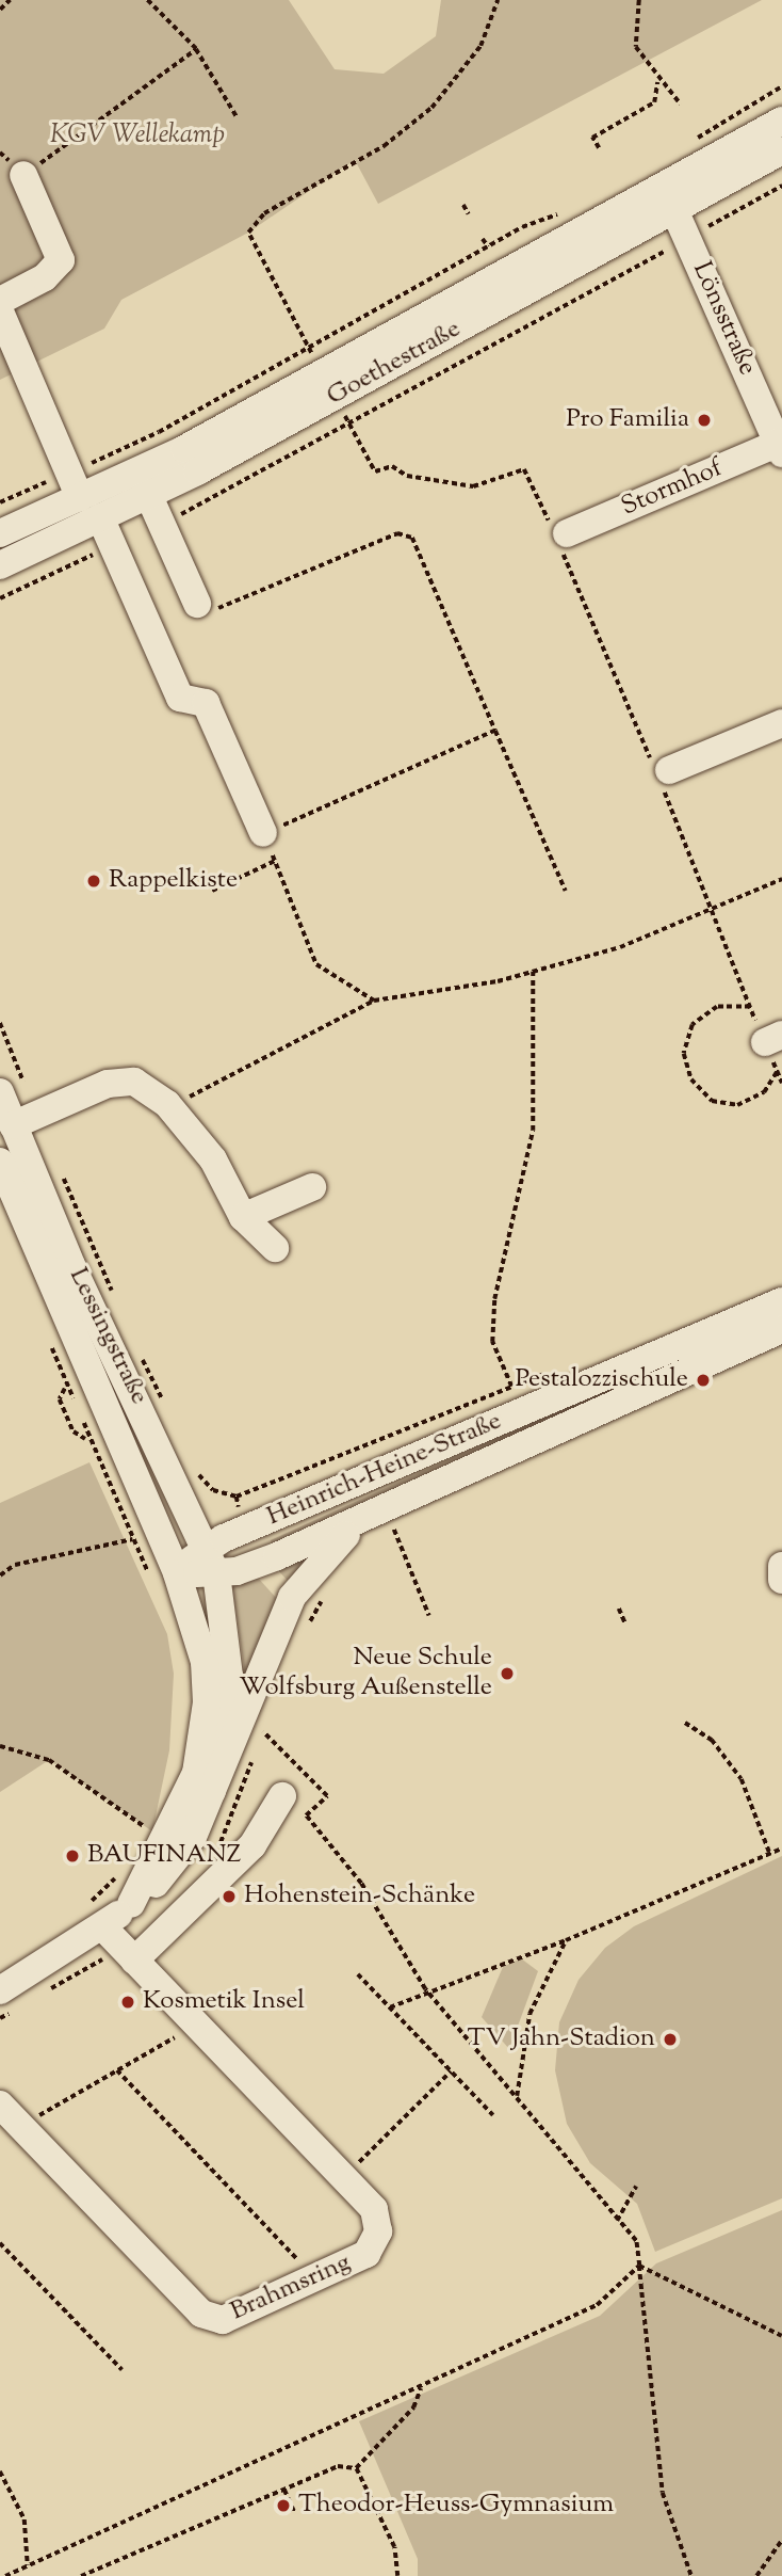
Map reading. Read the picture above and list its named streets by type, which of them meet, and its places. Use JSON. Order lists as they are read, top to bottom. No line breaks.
{"streets":{"street":["Lönsstraße","Goethestraße","Stormhof","Lessingstraße","Heinrich-Heine-Straße","Brahmsring"]},"crossings":[["Lönsstraße","Goethestraße"],["Lönsstraße","Stormhof"],["Lessingstraße","Heinrich-Heine-Straße"],["Heinrich-Heine-Straße","Brahmsring"]],"parks":["KGV Wellekamp"],"places":["Pro Familia","Rappelkiste","Pestalozzischule","Neue Schule Wolfsburg Außenstelle","BAUFINANZ","Hohenstein-Schänke","Kosmetik Insel","TV Jahn-Stadion","Theodor-Heuss-Gymnasium"]}
